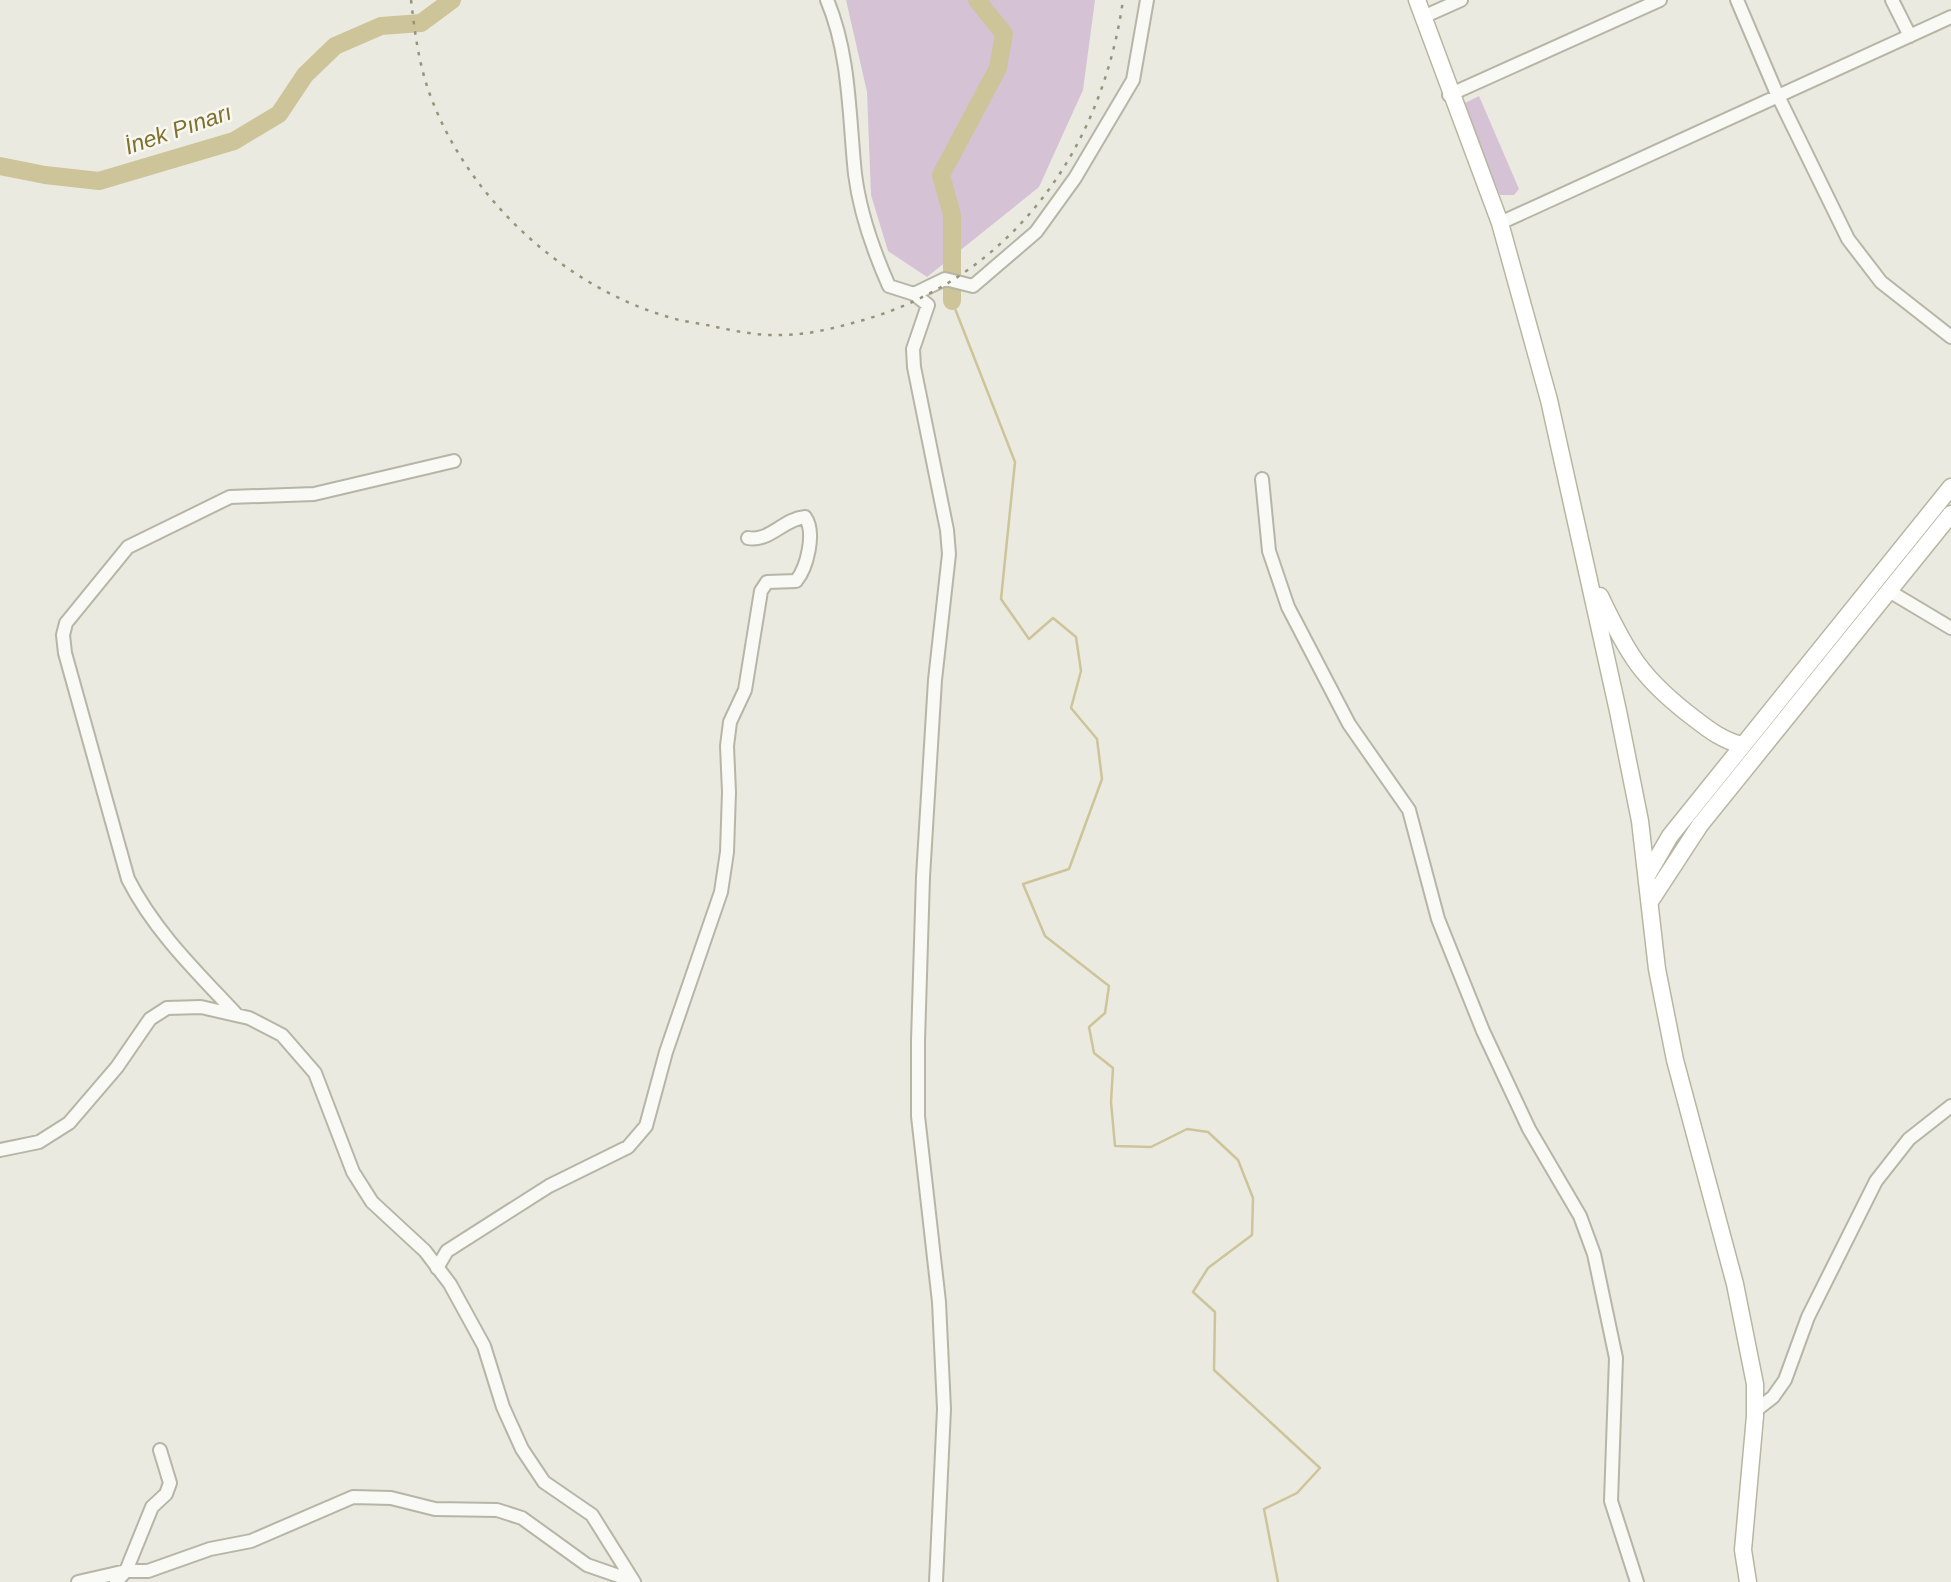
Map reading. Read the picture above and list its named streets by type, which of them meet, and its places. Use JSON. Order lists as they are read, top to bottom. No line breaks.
{"water":["İnek Pınarı"]}
